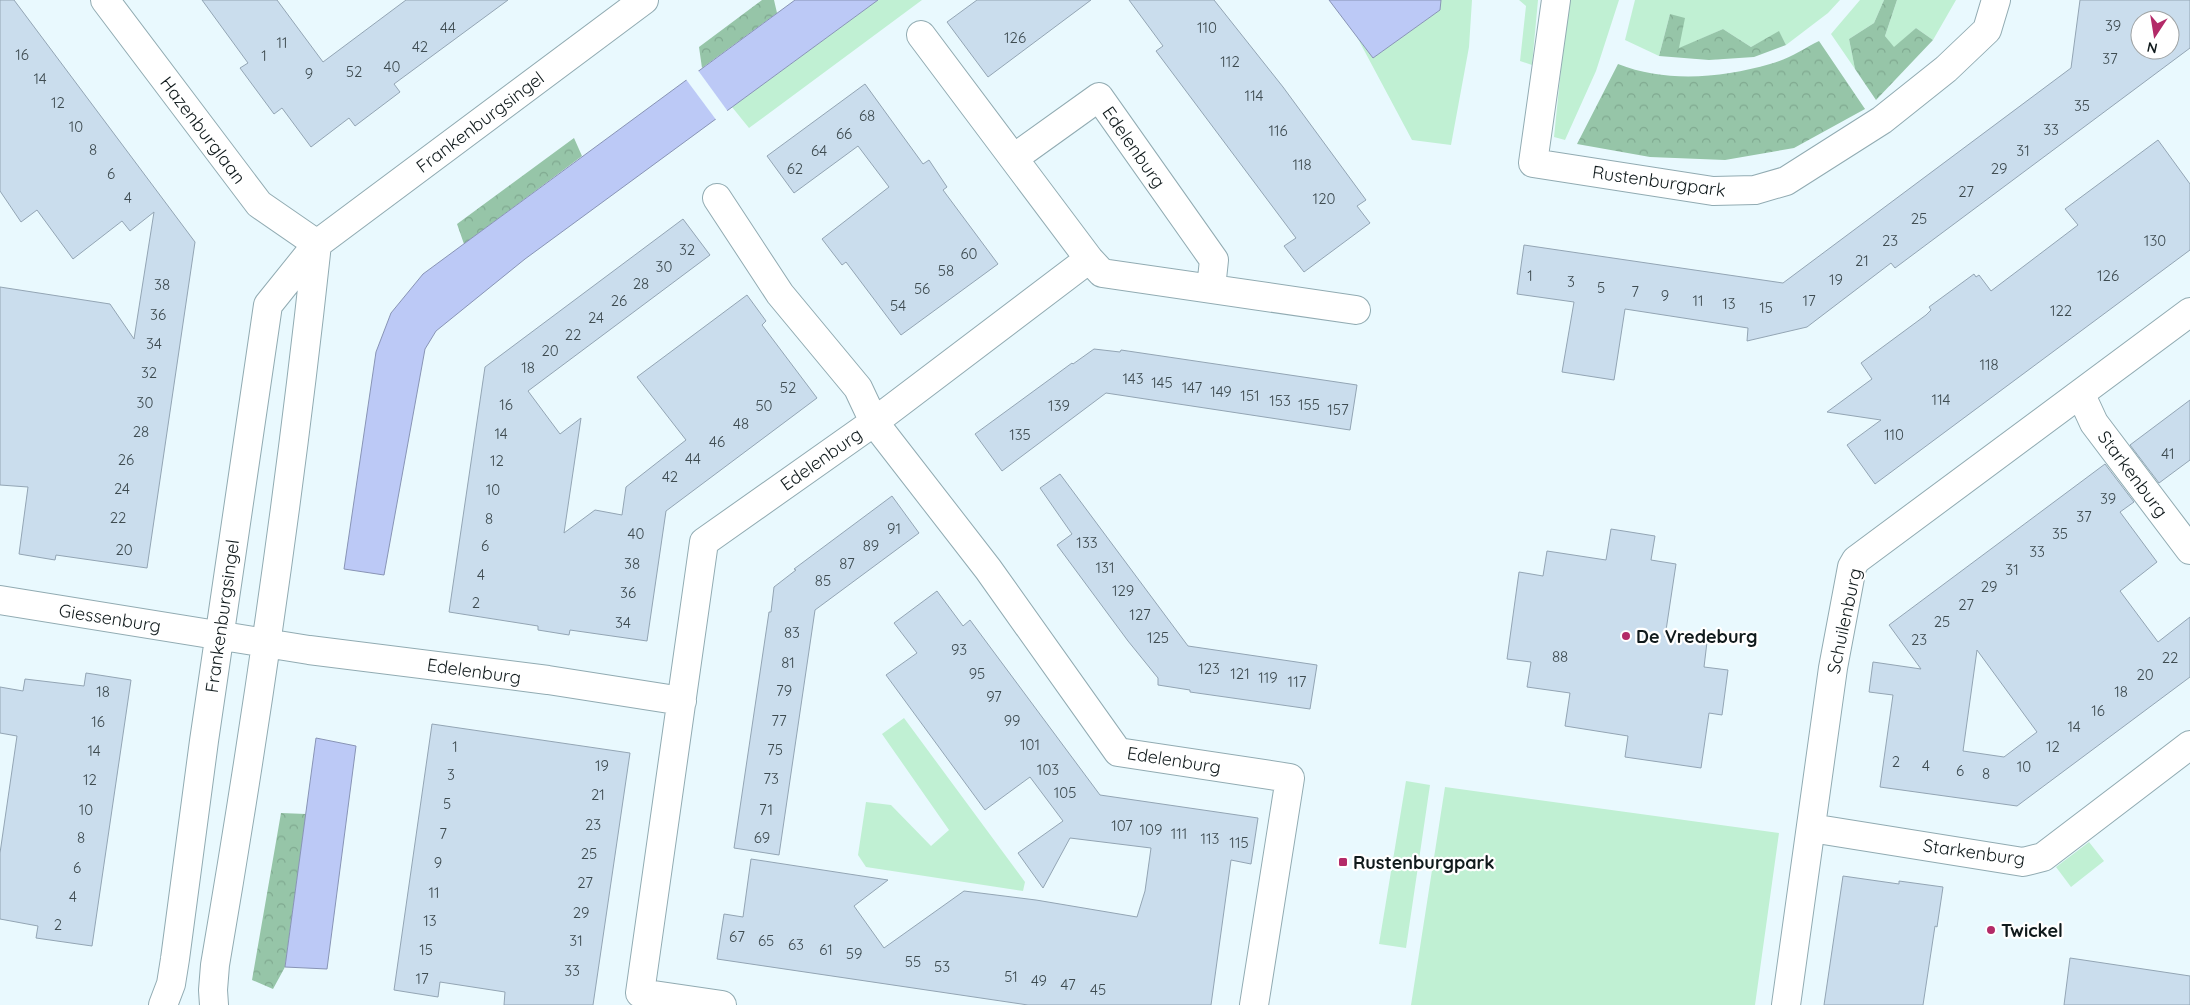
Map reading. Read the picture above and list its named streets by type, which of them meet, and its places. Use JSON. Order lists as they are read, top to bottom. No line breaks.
{"streets":{"street":["Frankenburgsingel","Hazenburglaan","Edelenburg","Rustenburgpark","Starkenburg","Giessenburg","Schuilenburg"]},"crossings":[["Frankenburgsingel","Hazenburglaan"],["Frankenburgsingel","Giessenburg"],["Edelenburg","Giessenburg"],["Starkenburg","Schuilenburg"]],"places":{"other":["De Vredeburg","Twickel"],"transit":["Rustenburgpark"]},"house_numbers":["39","44","110","126","11","42","16","1","37","112","40","52","9","14","114","12","35","68","10","33","116","66","8","64","31","118","62","29","6","27","4","120","25","23","130","32","60","21","30","58","1","126","19","3","28","38","5","56","7","9","26","11","17","13","54","15","122","36","24","22","34","20","118","18","32","143","145","52","147","149","151","114","153","30","16","155","50","139","157","48","28","14","135","110","46","41","44","26","12","42","24","10","39","37","22","8","91","40","35","133","6","89","20","33","38","87","131","31","4","85","29","129","36","2","27","127","25","34","83","125","23","93","88","22","81","123","95","121","20","119","117","79","18","18","97","16","77","99","16","14","101","1","12","75","14","2","19","4","10","103","6","8","3","73","12","105","21","5","10","71","23","107","109","7","111","8","69","113","115","25","9","6","27","11","4","29","13","2","67","31","65","63","15","61","59","55","53","33","51","17","49","47","45"],"north":"bottom"}
